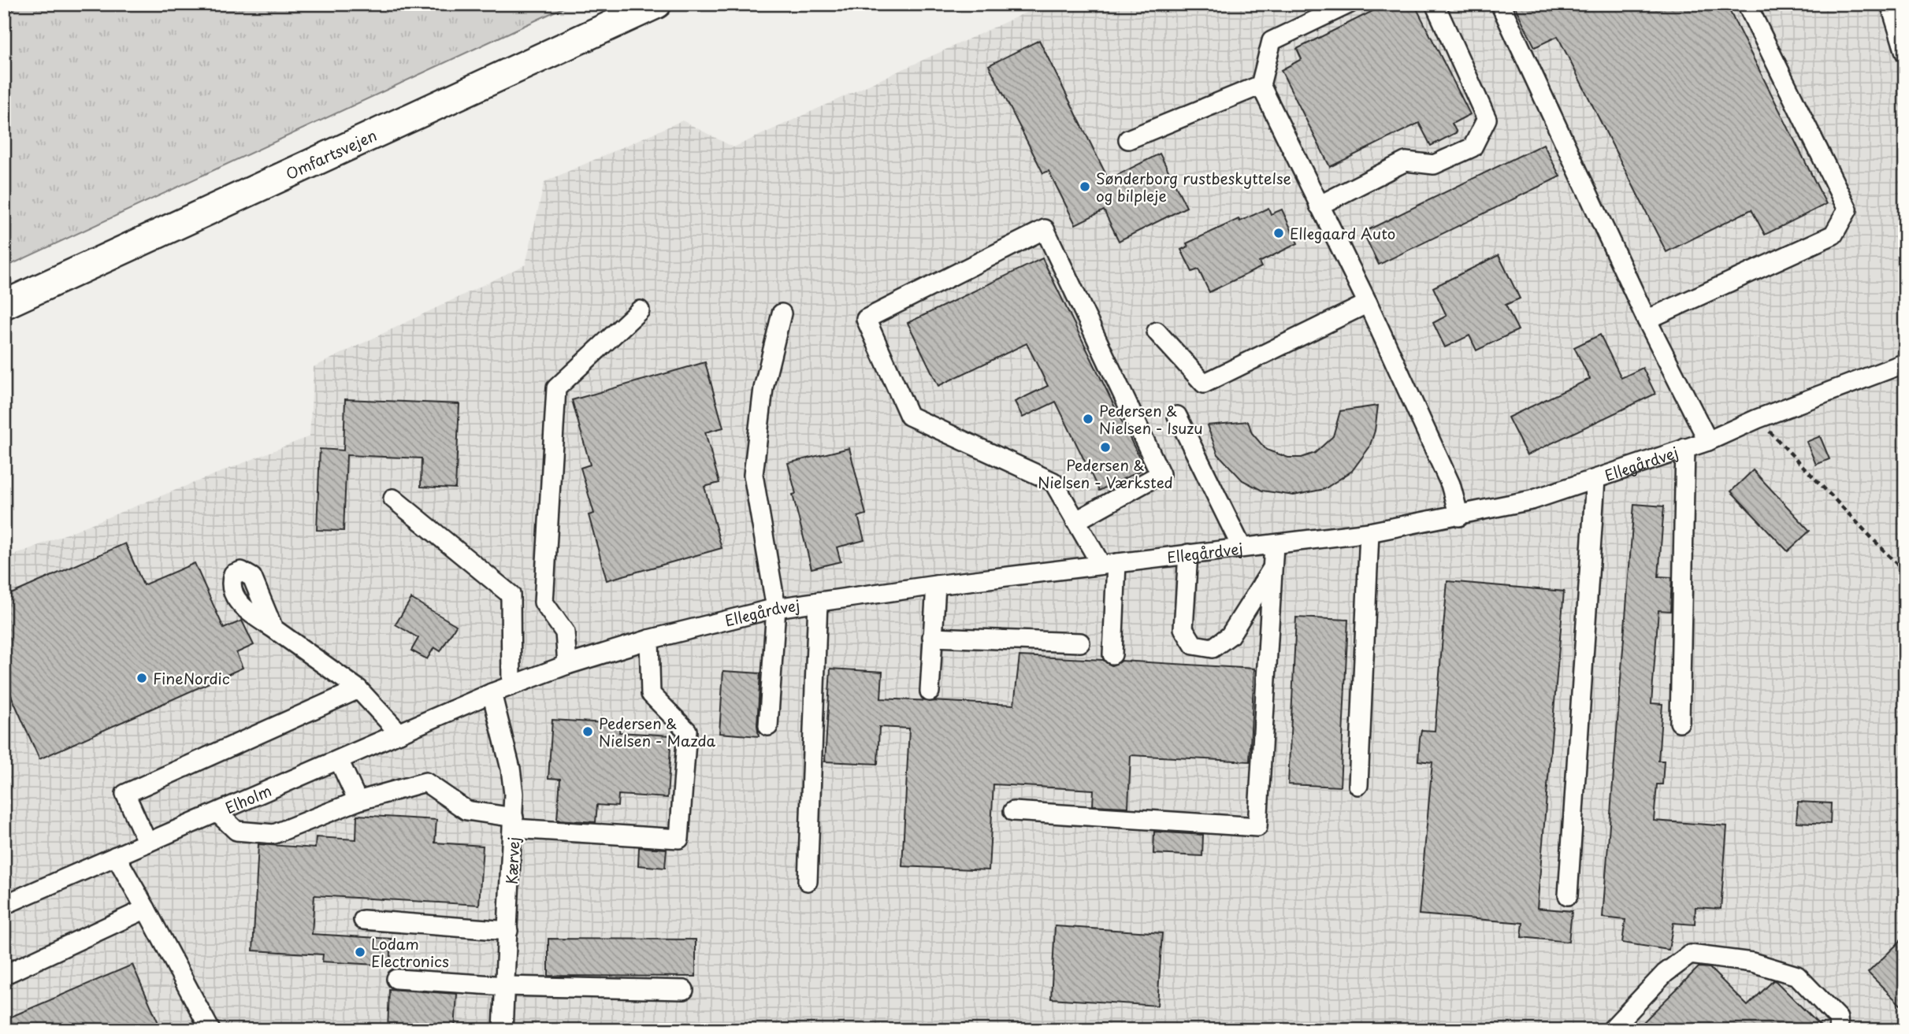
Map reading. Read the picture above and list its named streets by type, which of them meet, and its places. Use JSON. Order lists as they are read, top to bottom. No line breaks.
{"streets":{"highway":["Omfartsvejen"],"street":["Ellegårdvej","Elholm","Kærvej"]},"crossings":[["Ellegårdvej","Elholm"],["Ellegårdvej","Kærvej"],["Elholm","Kærvej"]],"places":["Sønderborg rustbeskyttelse og bilpleje","Ellegaard Auto","Pedersen & Nielsen - Isuzu","Pedersen & Nielsen - Værksted","FineNordic","Pedersen & Nielsen - Mazda","Lodam Electronics"]}
